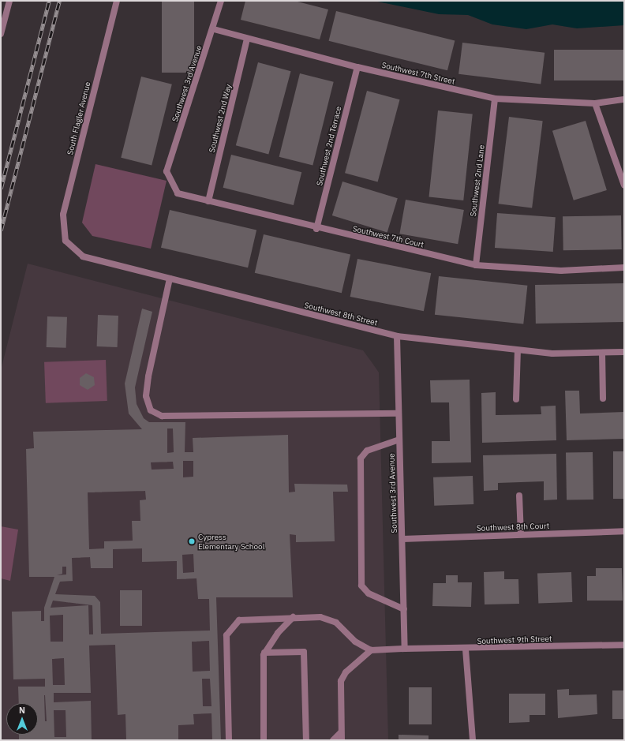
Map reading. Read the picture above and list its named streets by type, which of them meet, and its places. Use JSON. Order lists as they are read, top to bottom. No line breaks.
{"streets":{"street":["Southwest 7th Street","Southwest 3rd Avenue","South Flagler Avenue","Southwest 2nd Way","Southwest 2nd Terrace","Southwest 2nd Lane","Southwest 7th Court","Southwest 8th Street","Southwest 8th Court","Southwest 9th Street"]},"crossings":[["Southwest 7th Street","Southwest 3rd Avenue"],["Southwest 7th Street","Southwest 2nd Way"],["Southwest 7th Street","Southwest 2nd Terrace"],["Southwest 7th Street","Southwest 2nd Lane"],["Southwest 3rd Avenue","Southwest 7th Court"],["Southwest 3rd Avenue","Southwest 8th Street"],["Southwest 3rd Avenue","Southwest 8th Court"],["Southwest 3rd Avenue","Southwest 9th Street"],["South Flagler Avenue","Southwest 8th Street"],["Southwest 2nd Way","Southwest 7th Court"],["Southwest 2nd Terrace","Southwest 7th Court"],["Southwest 2nd Lane","Southwest 7th Court"]],"places":["Cypress Elementary School"],"north":"top"}
